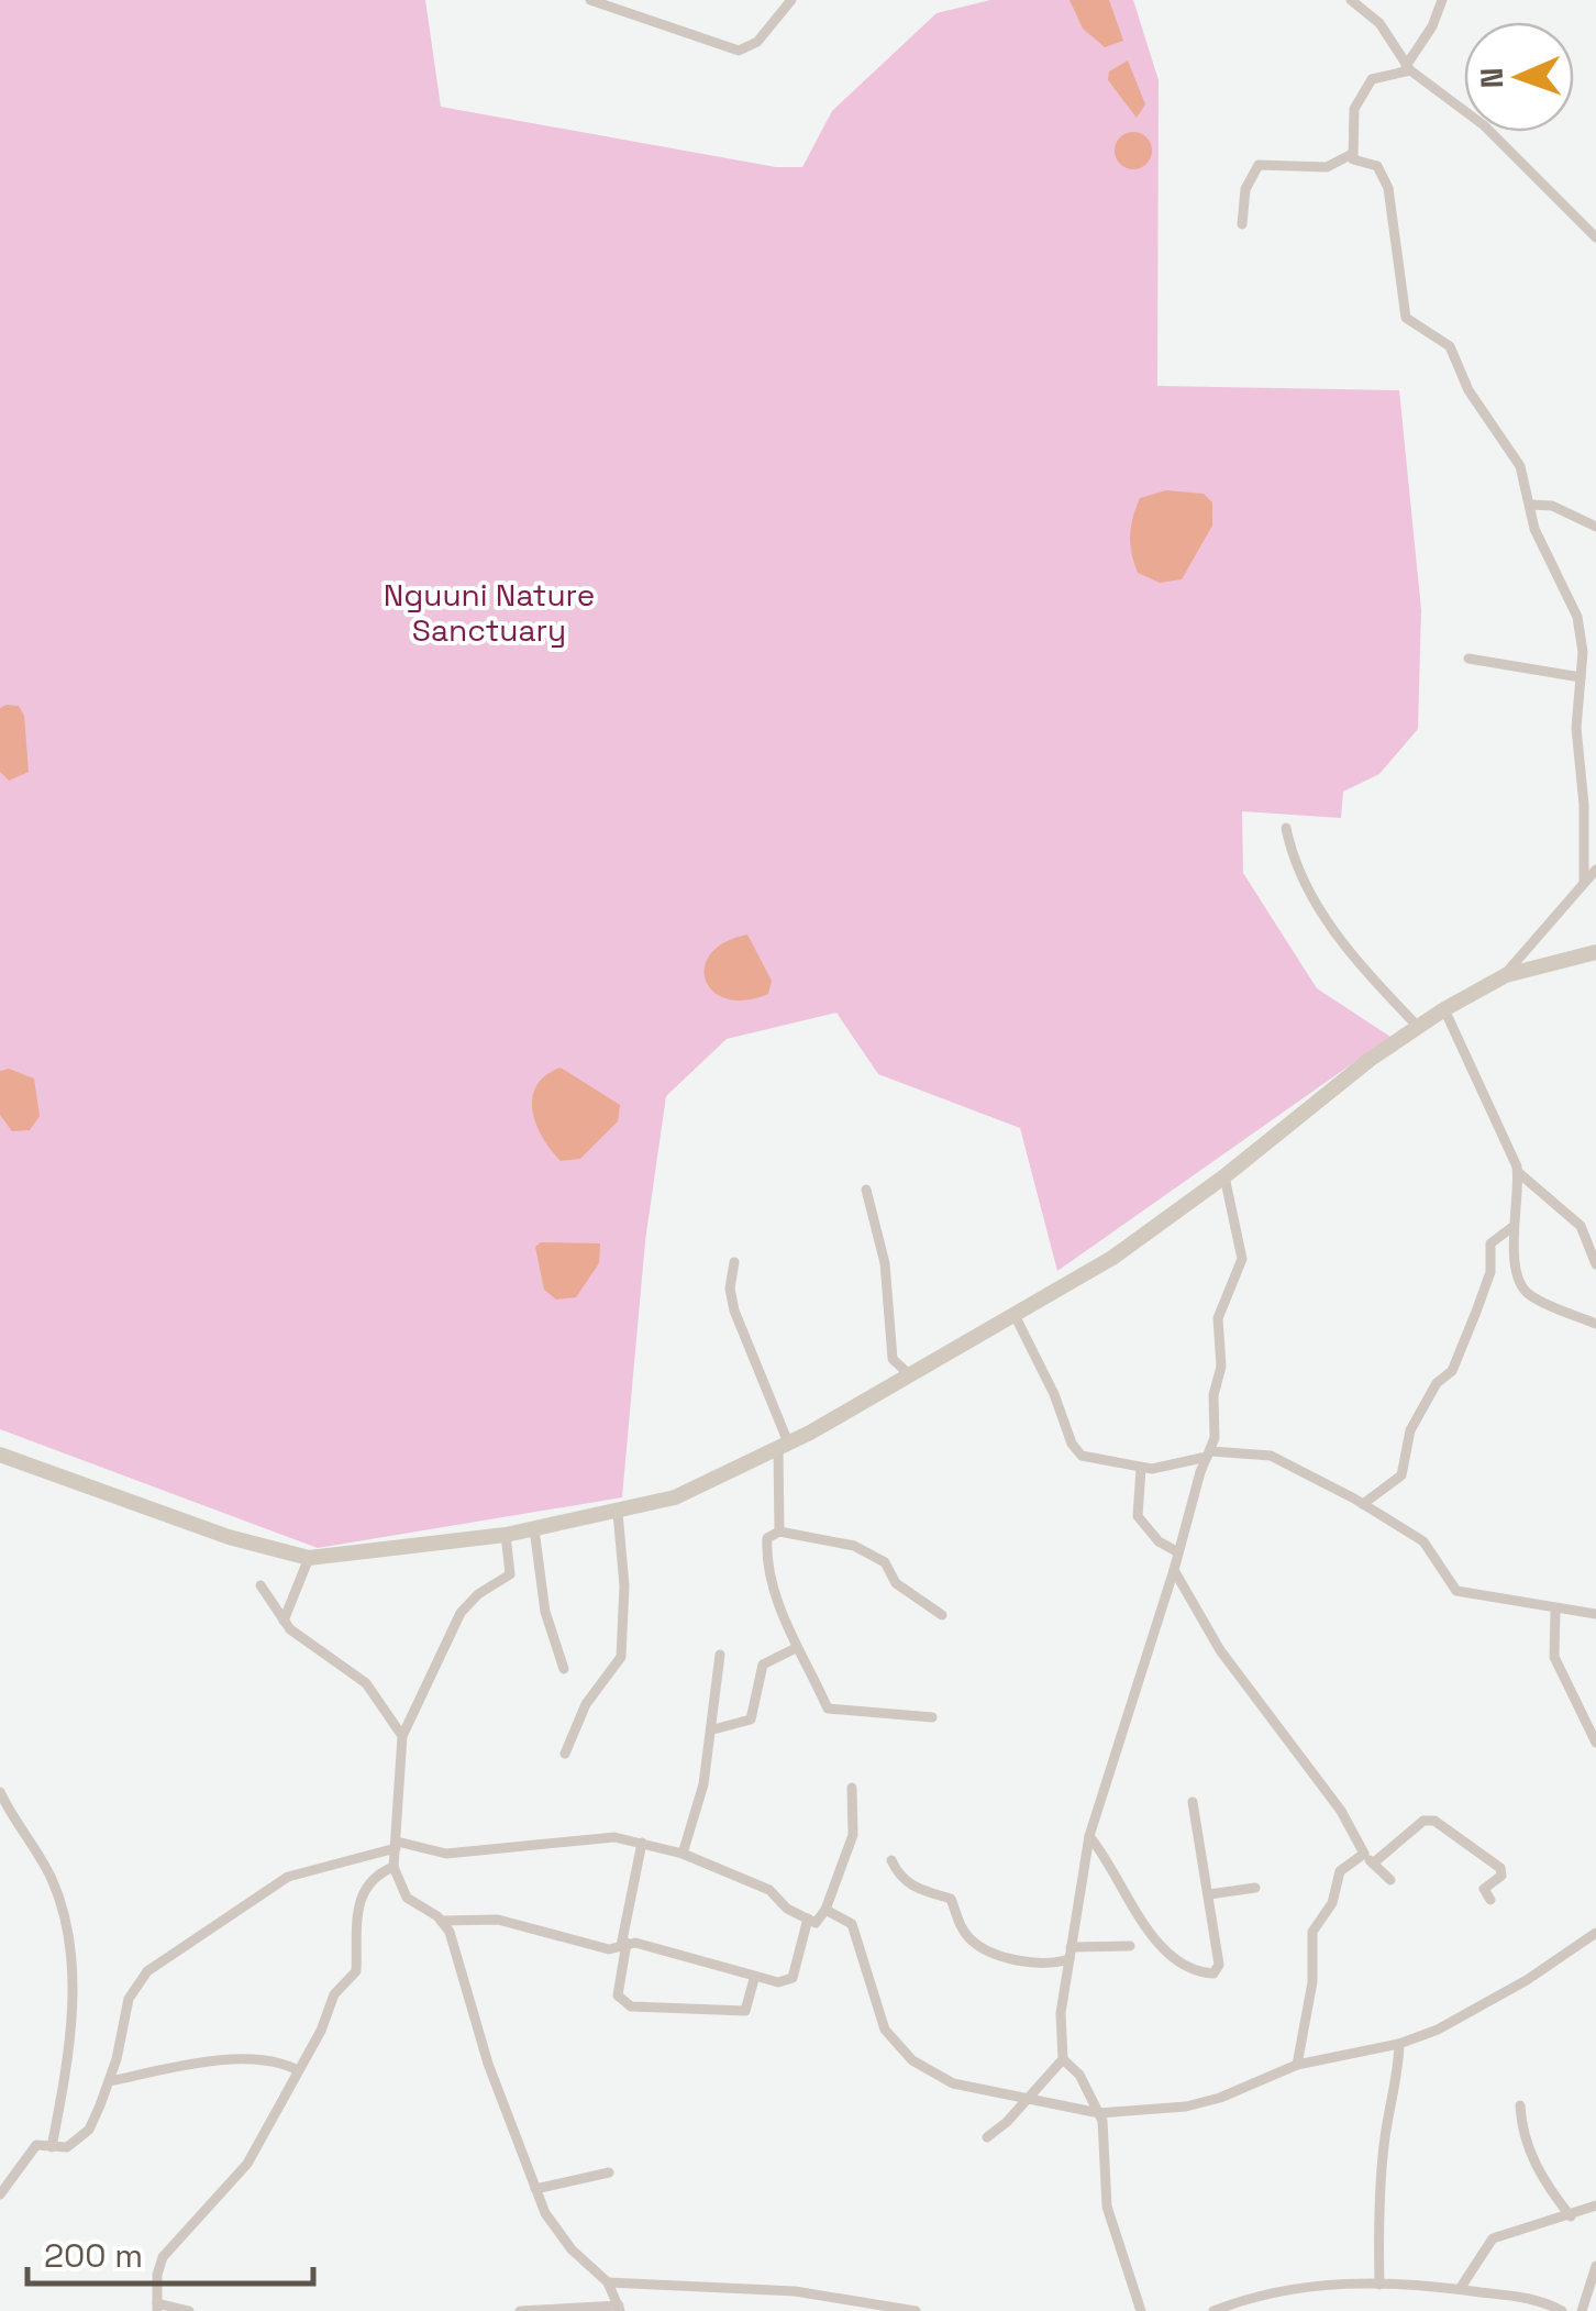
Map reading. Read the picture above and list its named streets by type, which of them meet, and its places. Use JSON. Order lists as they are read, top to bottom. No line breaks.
{"parks":["Nguuni Nature Sanctuary"],"scale_bar":"200 m","north":"left"}
